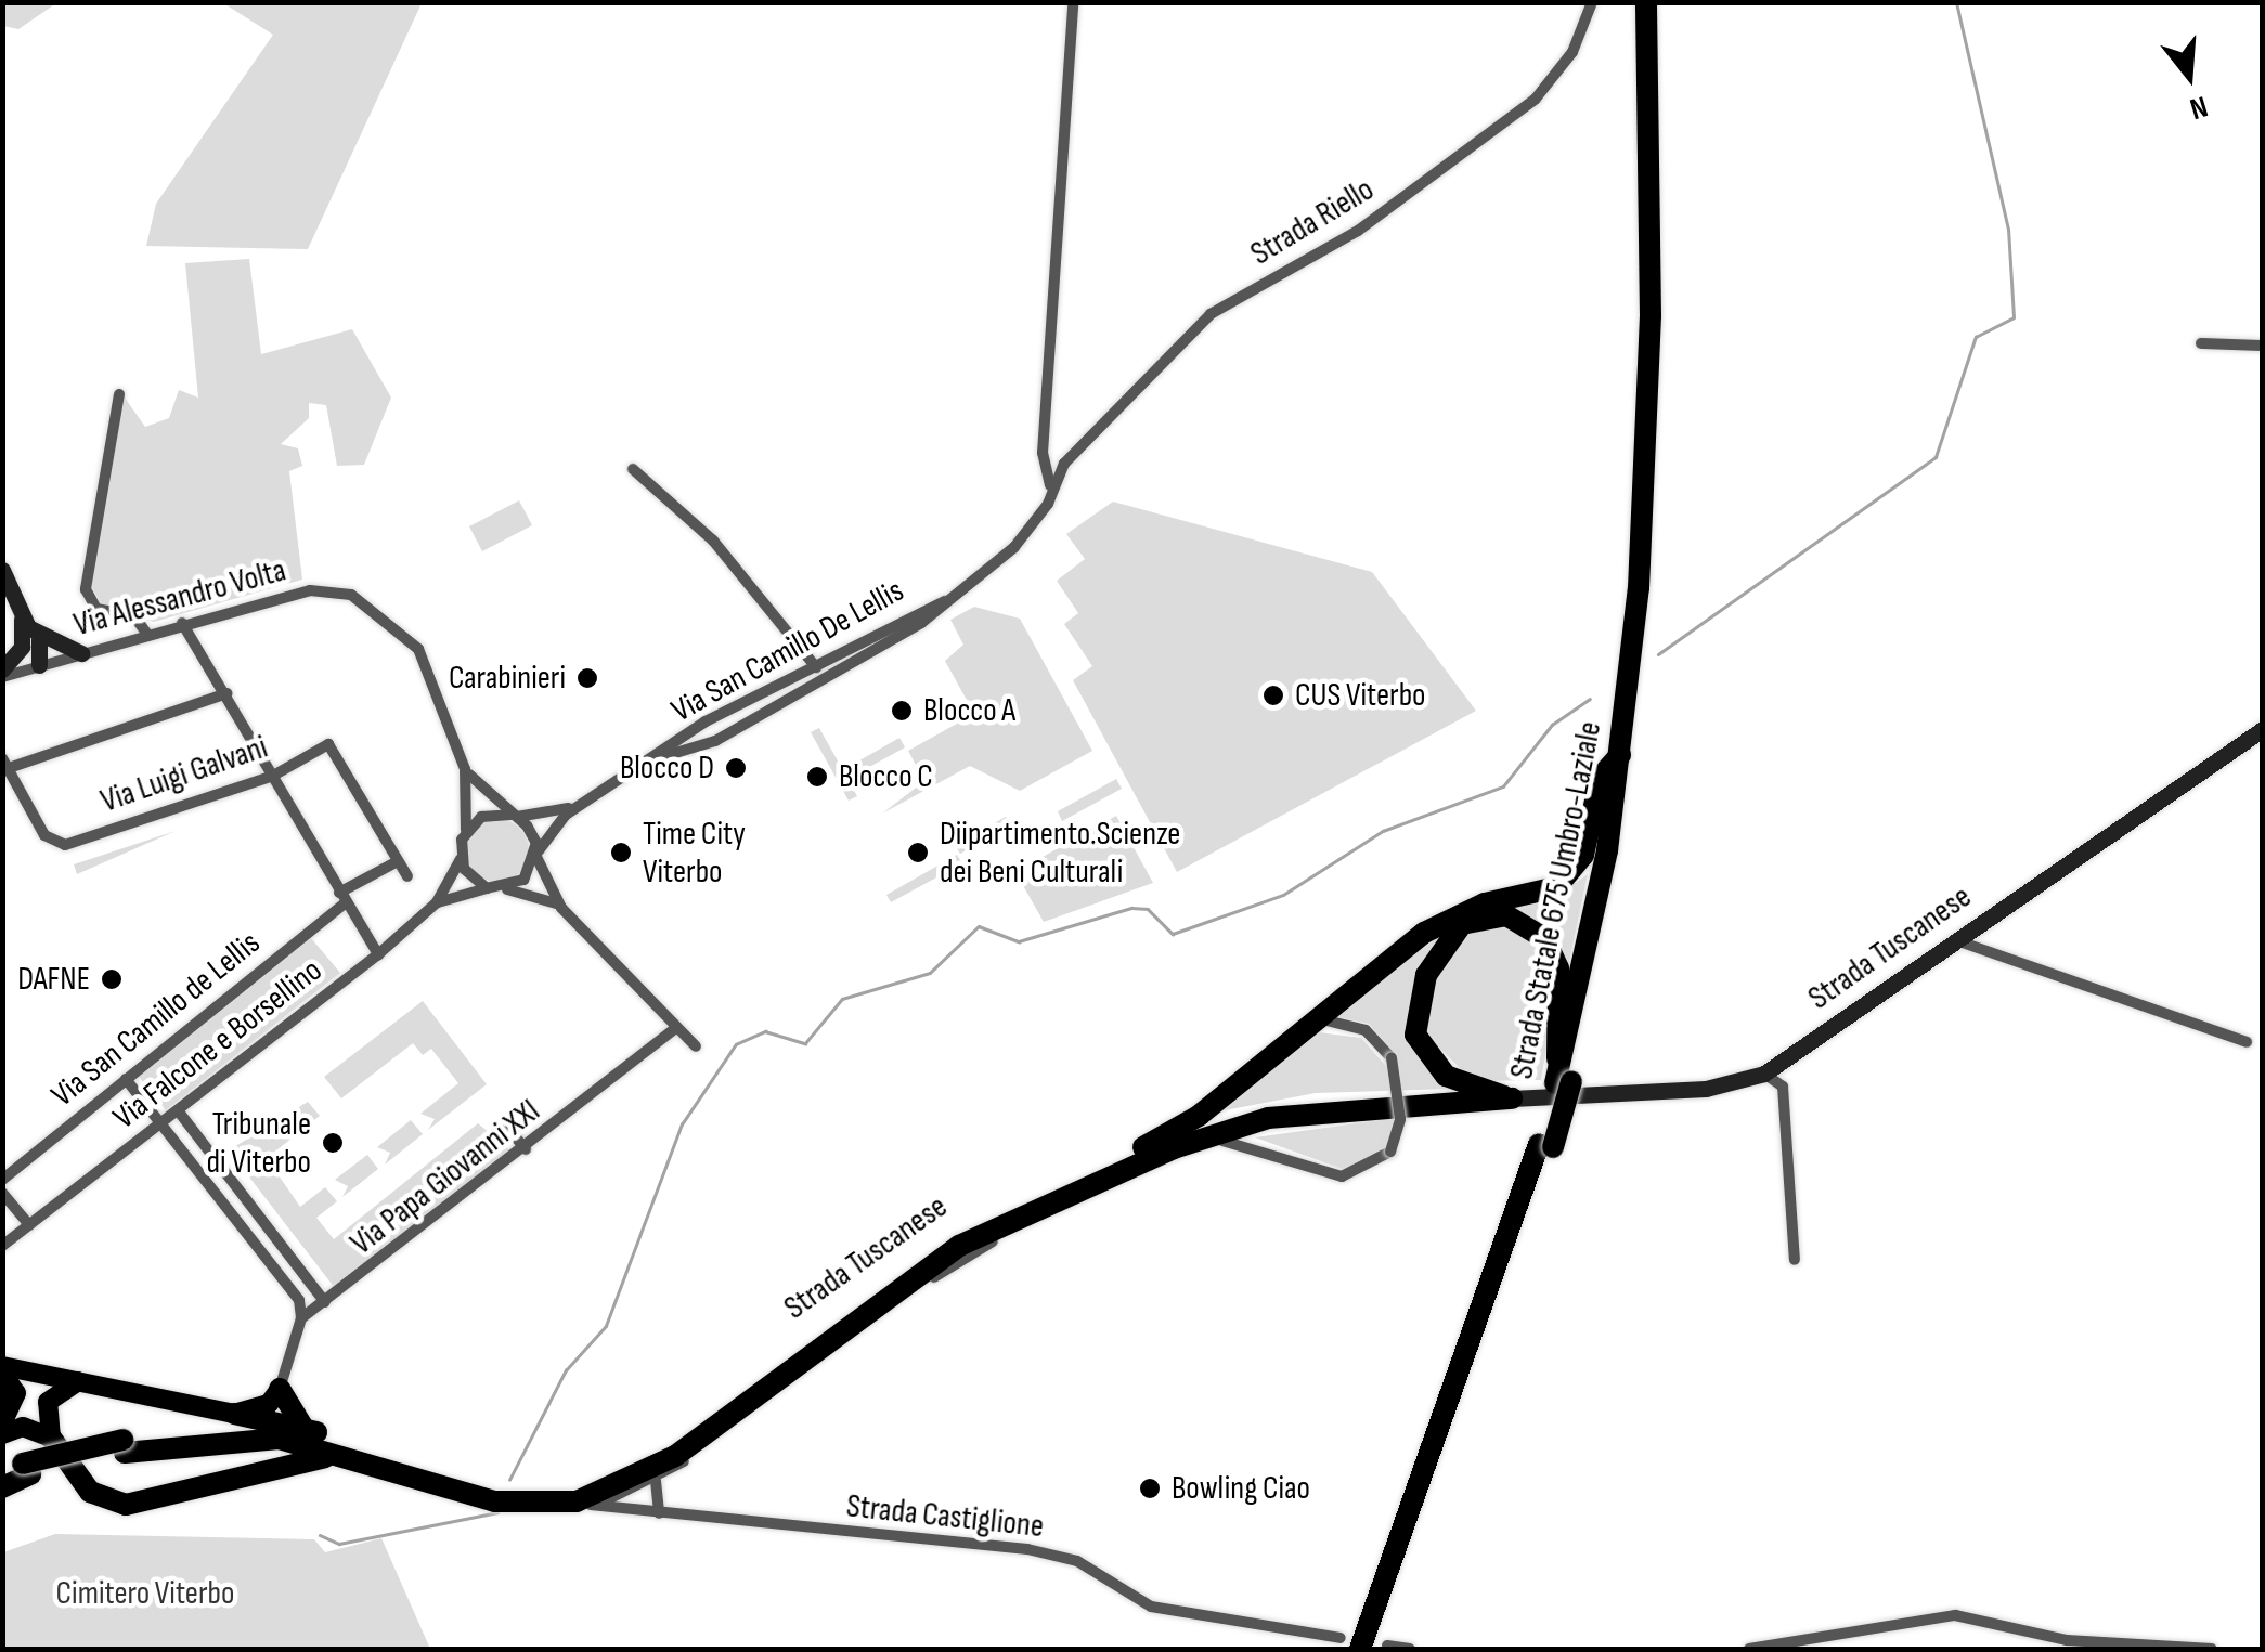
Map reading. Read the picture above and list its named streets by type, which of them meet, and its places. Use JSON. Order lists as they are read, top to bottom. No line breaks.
{"streets":{"highway":["Strada Statale 675 Umbro-Laziale","Strada Tuscanese"],"street":["Strada Riello","Via Alessandro Volta","Via San Camillo De Lellis","Via Luigi Galvani","Via San Camillo de Lellis","Via Falcone e Borsellino","Via Papa Giovanni XXI","Strada Castiglione"]},"crossings":[["Strada Riello","Via San Camillo De Lellis"],["Via Alessandro Volta","Via San Camillo De Lellis"],["Via Alessandro Volta","Via Falcone e Borsellino"],["Via San Camillo De Lellis","Via Falcone e Borsellino"],["Via Luigi Galvani","Via San Camillo de Lellis"],["Strada Statale 675 Umbro-Laziale","Strada Castiglione"],["Strada Tuscanese","Strada Castiglione"]],"parks":["Cimitero Viterbo"],"places":["Carabinieri","CUS Viterbo","Blocco A","Blocco D","Blocco C","Time City Viterbo","Diipartimento.Scienze dei Beni Culturali","DAFNE","Tribunale di Viterbo","Bowling Ciao"],"north":"bottom"}
